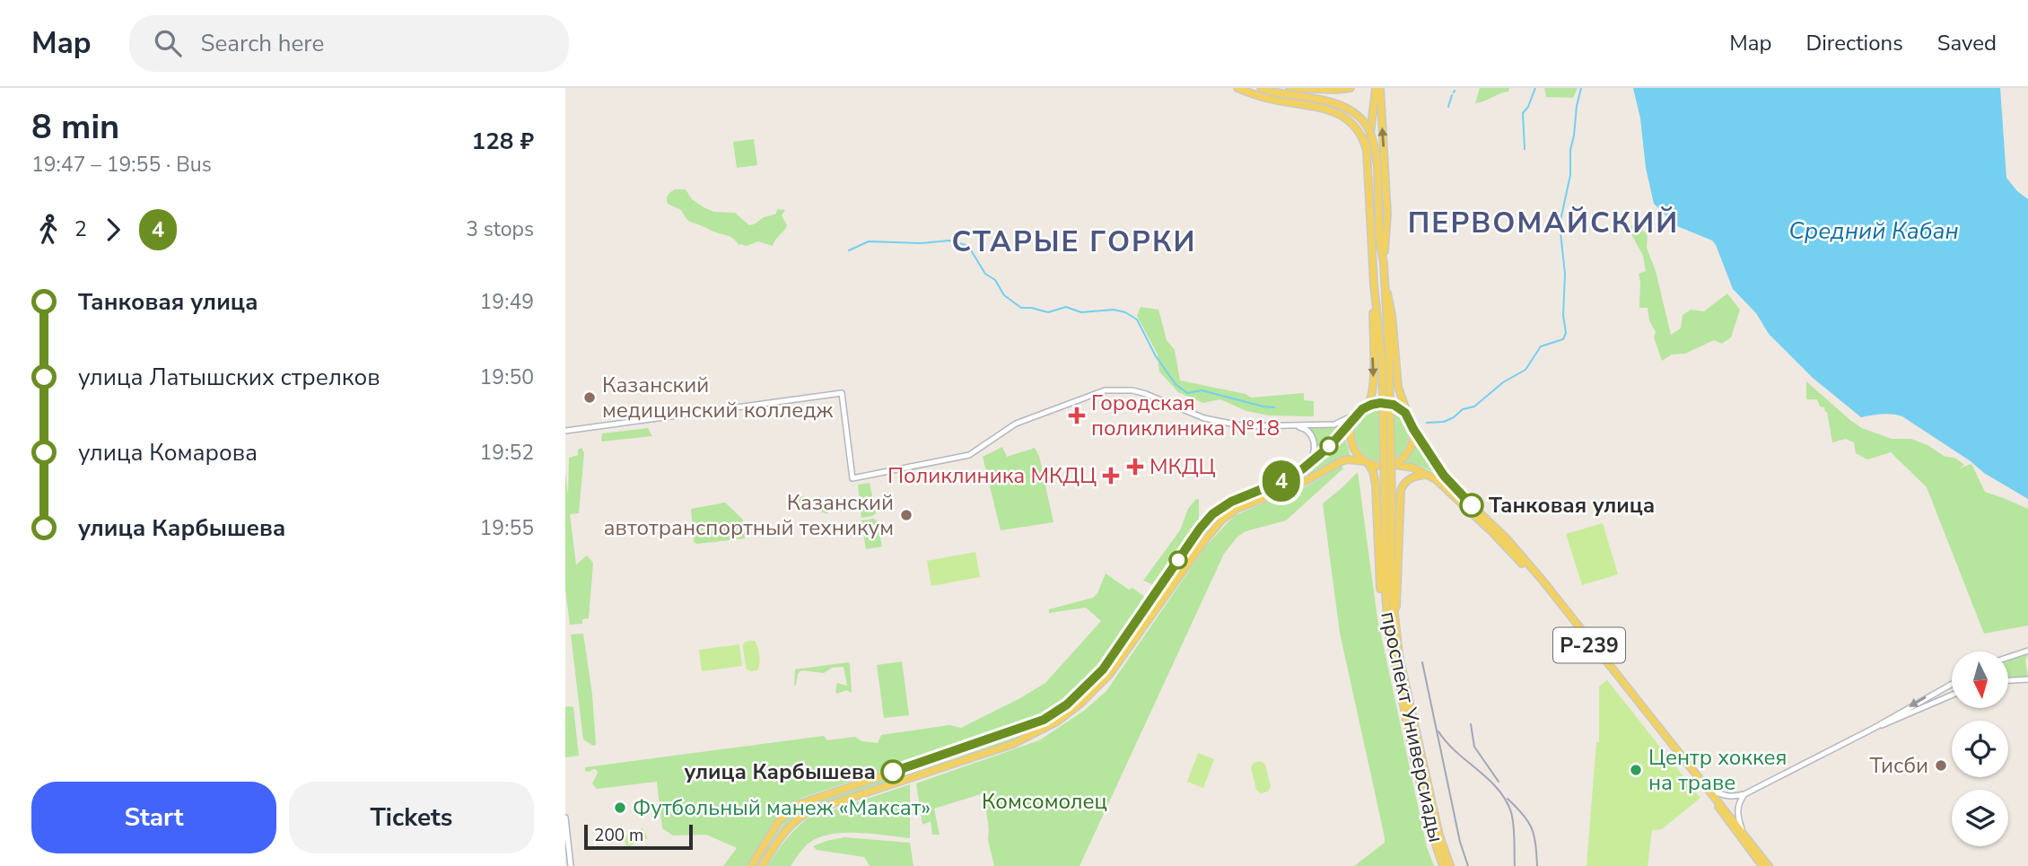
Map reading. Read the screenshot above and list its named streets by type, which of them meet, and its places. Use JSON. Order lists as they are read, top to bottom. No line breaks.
{"streets":{"main road":["Р-239","проспект Универсиады"]},"districts":["ПЕРВОМАЙСКИЙ","СТАРЫЕ ГОРКИ"],"water":["Средний Кабан"],"parks":["Комсомолец"],"places":{"other":["Казанский медицинский колледж","Танковая улица","Казанский автотранспортный техникум","Тисби","Центр хоккея на траве","улица Карбышева","Футбольный манеж «Максат»"],"health":["Городская поликлиника №18","МКДЦ","Поликлиника МКДЦ"]},"lines":["bus line 4"],"scale_bar":"200 m","north":"bottom","page":{"header":"Map","search":"Search here","nav":["Map","Directions","Saved"],"heading":["8 min","19:47 – 19:55 · Bus","128 ₽"],"on_map":"4","legs":["2","4","3 stops"],"list":[{"name":"Танковая улица","value":"19:49"},{"name":"улица Латышских стрелков","value":"19:50"},{"name":"улица Комарова","value":"19:52"},{"name":"улица Карбышева","value":"19:55"}],"buttons":["Start","Tickets"],"scale":"200 m"}}
